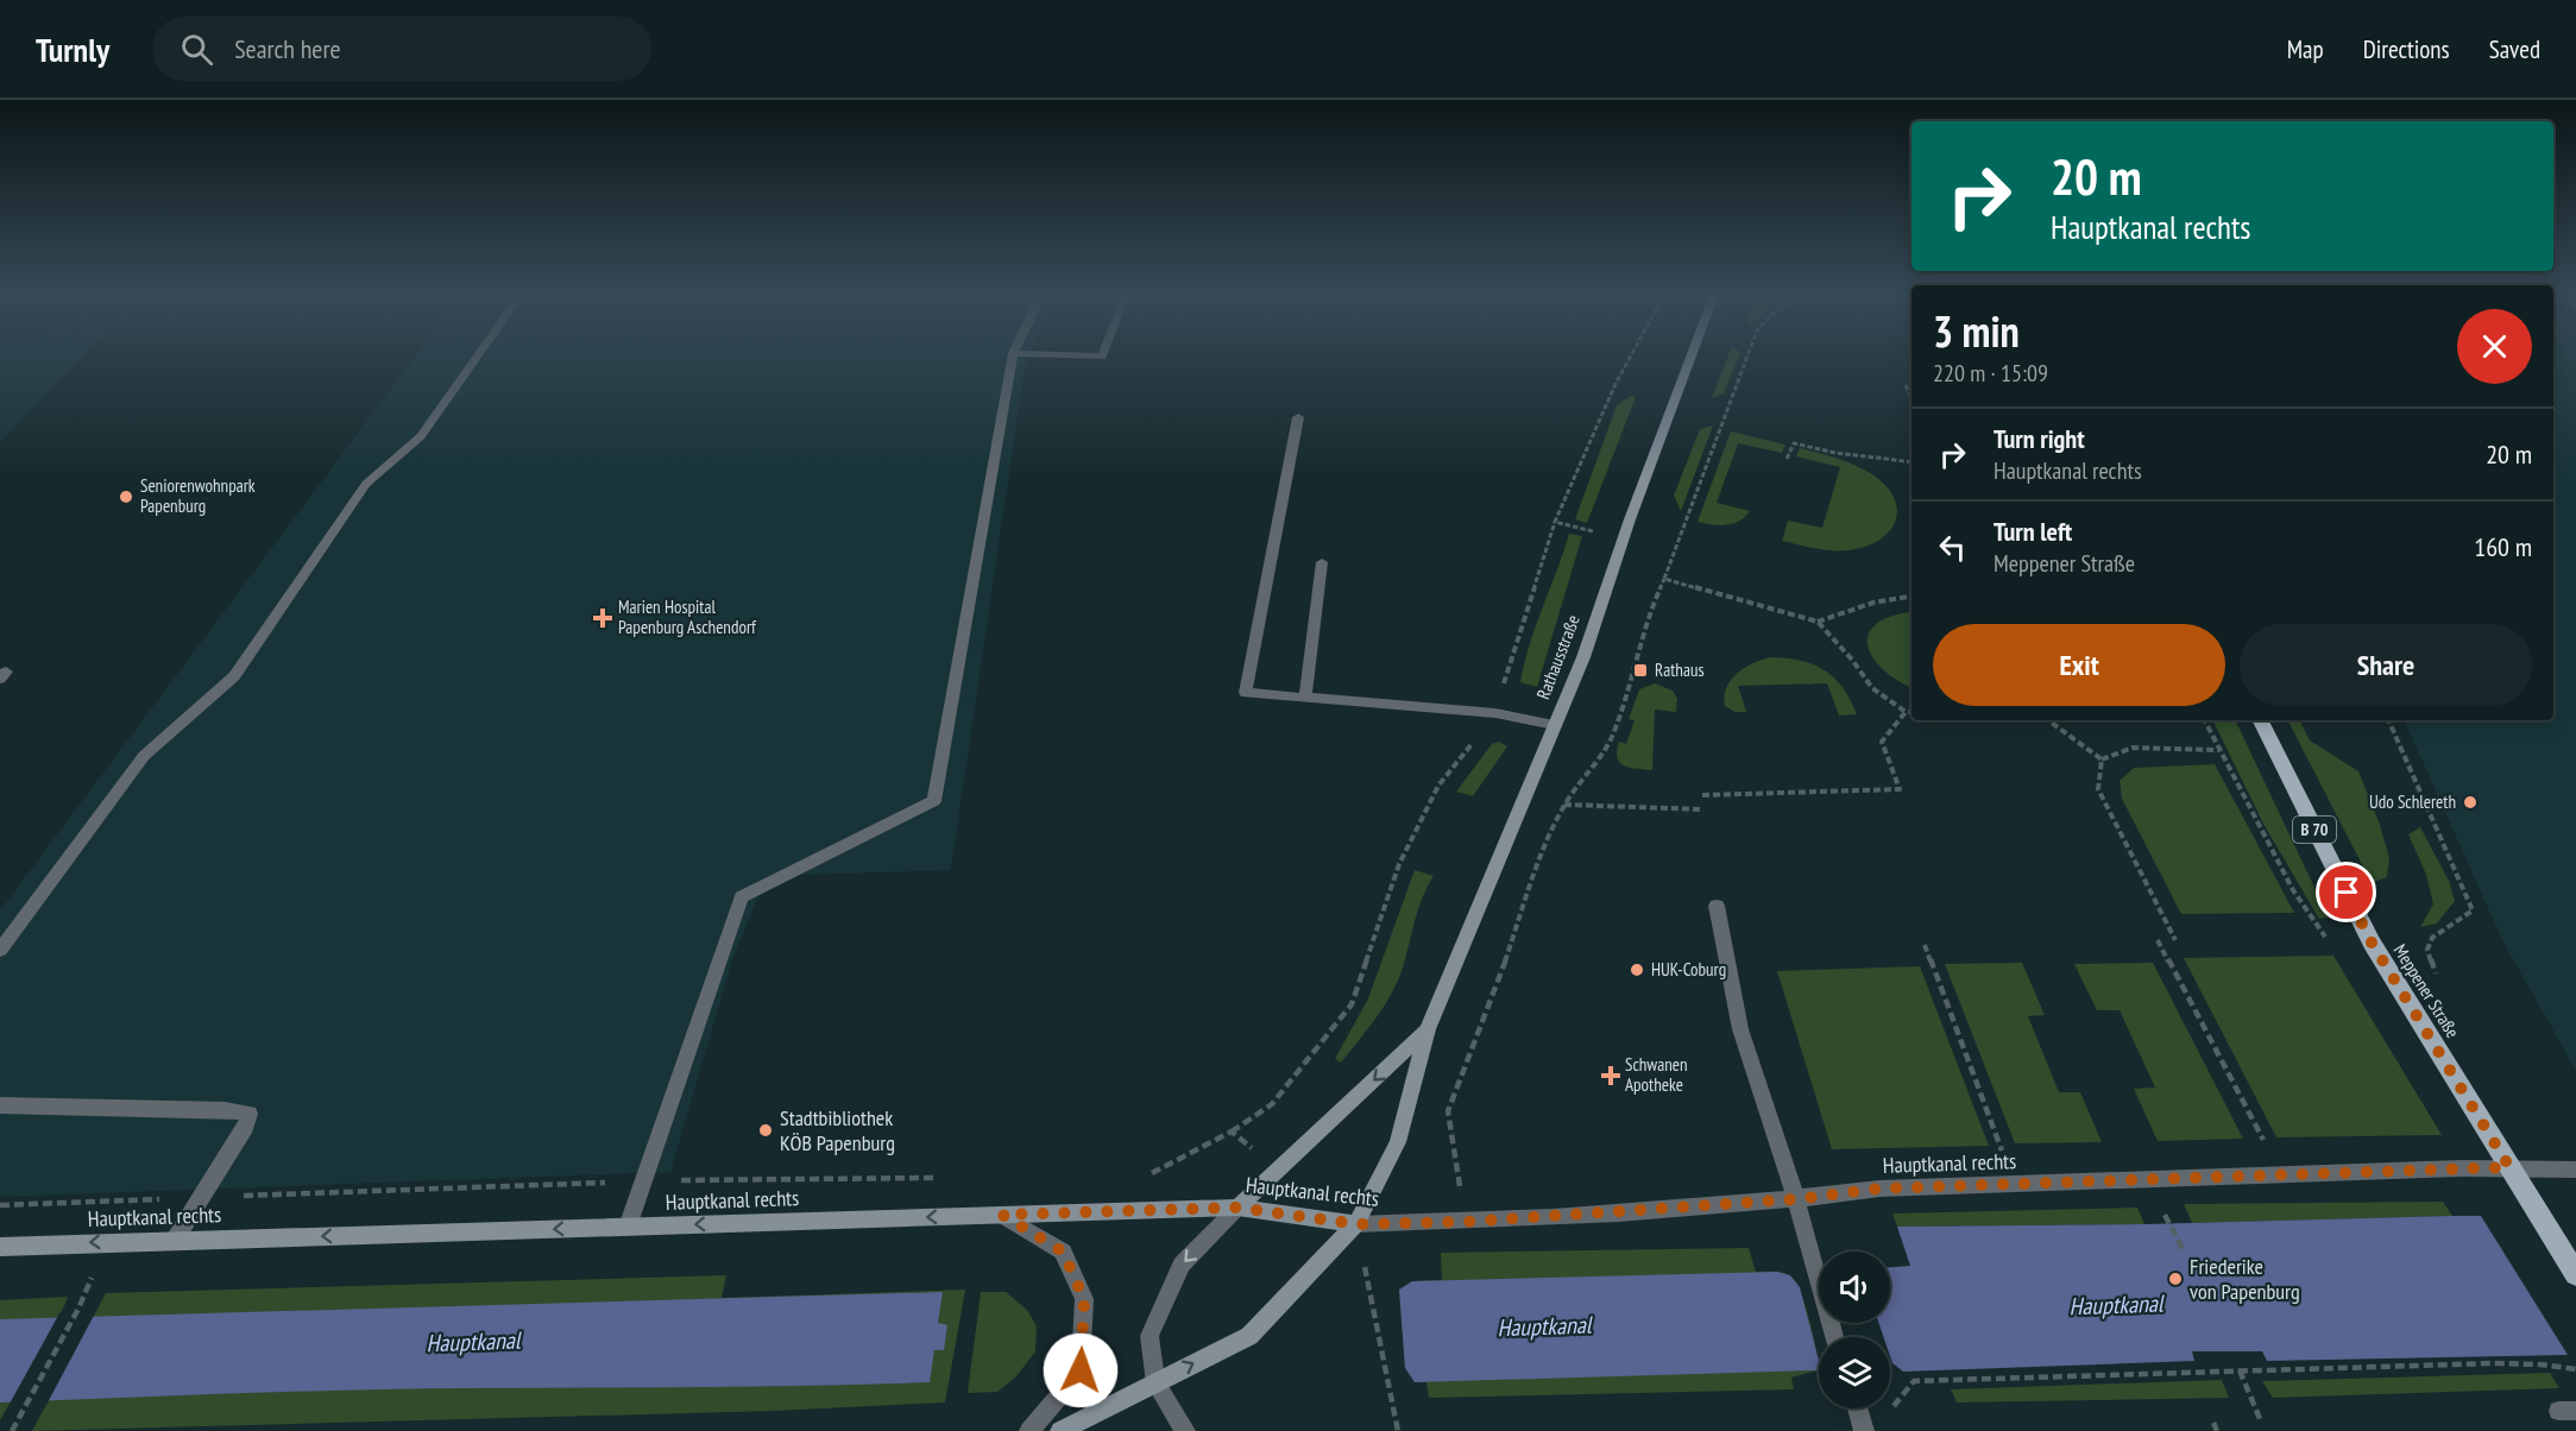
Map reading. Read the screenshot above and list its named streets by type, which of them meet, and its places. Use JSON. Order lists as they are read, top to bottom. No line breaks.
{"streets":{"main road":["B 70","Meppener Straße"],"street":["Rathausstraße","Hauptkanal rechts"]},"crossings":[["Rathausstraße","Hauptkanal rechts"],["B 70","Meppener Straße"],["B 70","Hauptkanal rechts"],["Meppener Straße","Hauptkanal rechts"]],"one_way":["Hauptkanal rechts"],"water":["Hauptkanal"],"places":{"other":["Seniorenwohnpark Papenburg","Udo Schlereth","HUK-Coburg","Stadtbibliothek KÖB Papenburg","Friederike von Papenburg"],"health":["Marien Hospital Papenburg Aschendorf","Schwanen Apotheke"],"transit":["Rathaus"]},"page":{"header":"Turnly","search":"Search here","nav":["Map","Directions","Saved"],"turn":["20 m","Hauptkanal rechts"],"heading":["3 min","220 m · 15:09"],"list":[{"name":"Turn right","note":"Hauptkanal rechts","value":"20 m"},{"name":"Turn left","note":"Meppener Straße","value":"160 m"}],"buttons":["Exit","Share"]}}
